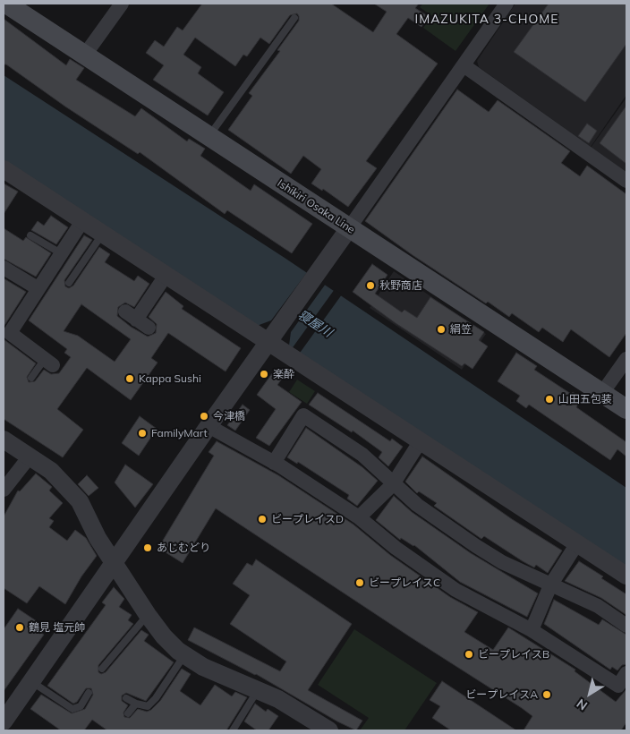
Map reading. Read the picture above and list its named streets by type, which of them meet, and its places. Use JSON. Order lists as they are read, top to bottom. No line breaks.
{"streets":{"main road":["Ishikiri Osaka Line"]},"districts":["IMAZUKITA 3-CHOME"],"water":["寝屋川"],"places":["秋野商店","絹笠","楽酔","Kappa Sushi","山田五包装","今津橋","FamilyMart","ビープレイスD","あじむどり","ビープレイスC","鶴見 塩元帥","ビープレイスB","ビープレイスA"],"north":"bottom left"}
